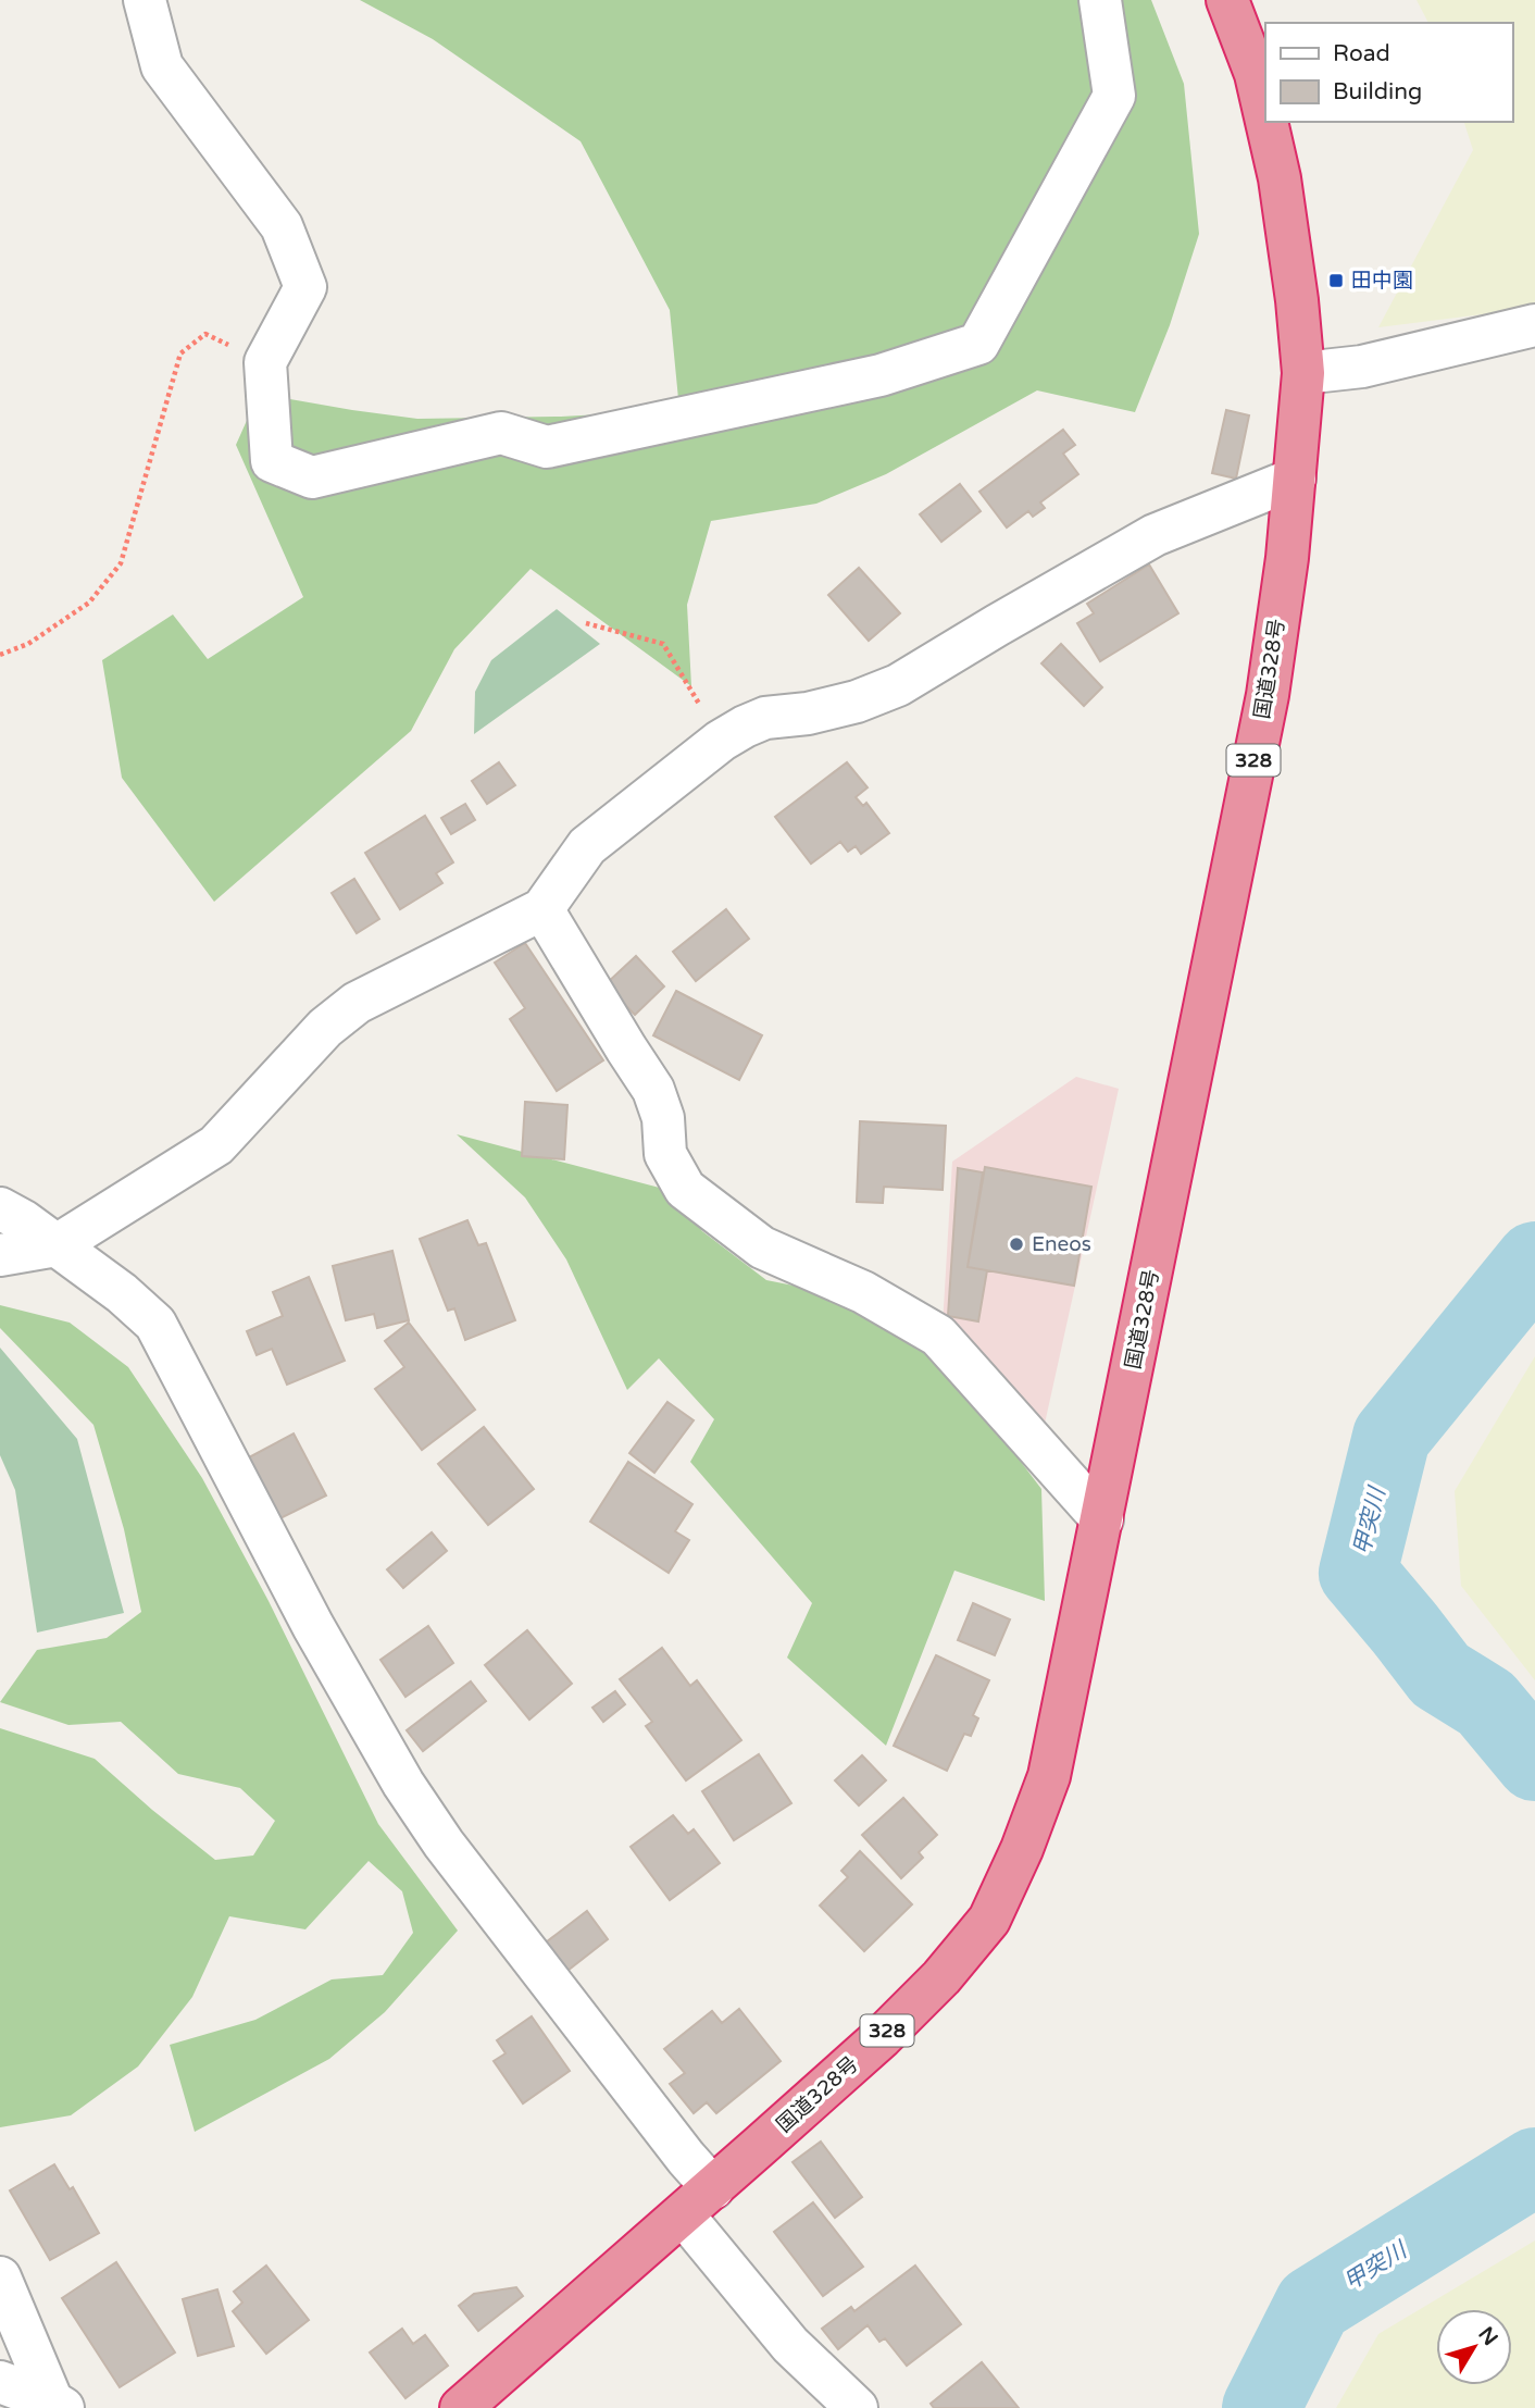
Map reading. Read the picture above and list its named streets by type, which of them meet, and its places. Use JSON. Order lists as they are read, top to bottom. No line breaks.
{"streets":{"highway":["国道328号","328"]},"water":["甲突川"],"places":{"transit":["田中園"],"other":["Eneos"]},"legend":["Road","Building"],"north":"top right"}
